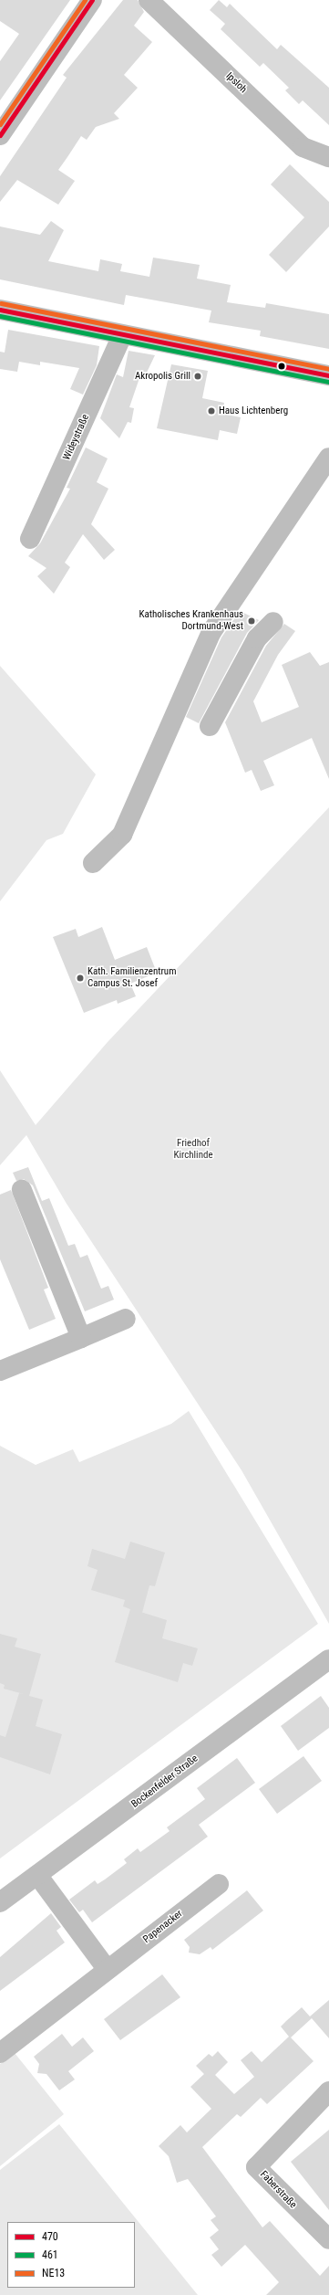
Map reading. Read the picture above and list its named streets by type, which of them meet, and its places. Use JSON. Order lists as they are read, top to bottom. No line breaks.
{"streets":{"street":["Ipsloh","Wideystraße","Bockenfelder Straße","Papenacker","Faberstraße"]},"parks":["Friedhof Kirchlinde"],"places":["Akropolis Grill","Haus Lichtenberg","Katholisches Krankenhaus Dortmund-West","Kath. Familienzentrum Campus St. Josef"],"lines":["transit line 470","transit line NE13","transit line 461"],"legend":["470","461","NE13"]}
